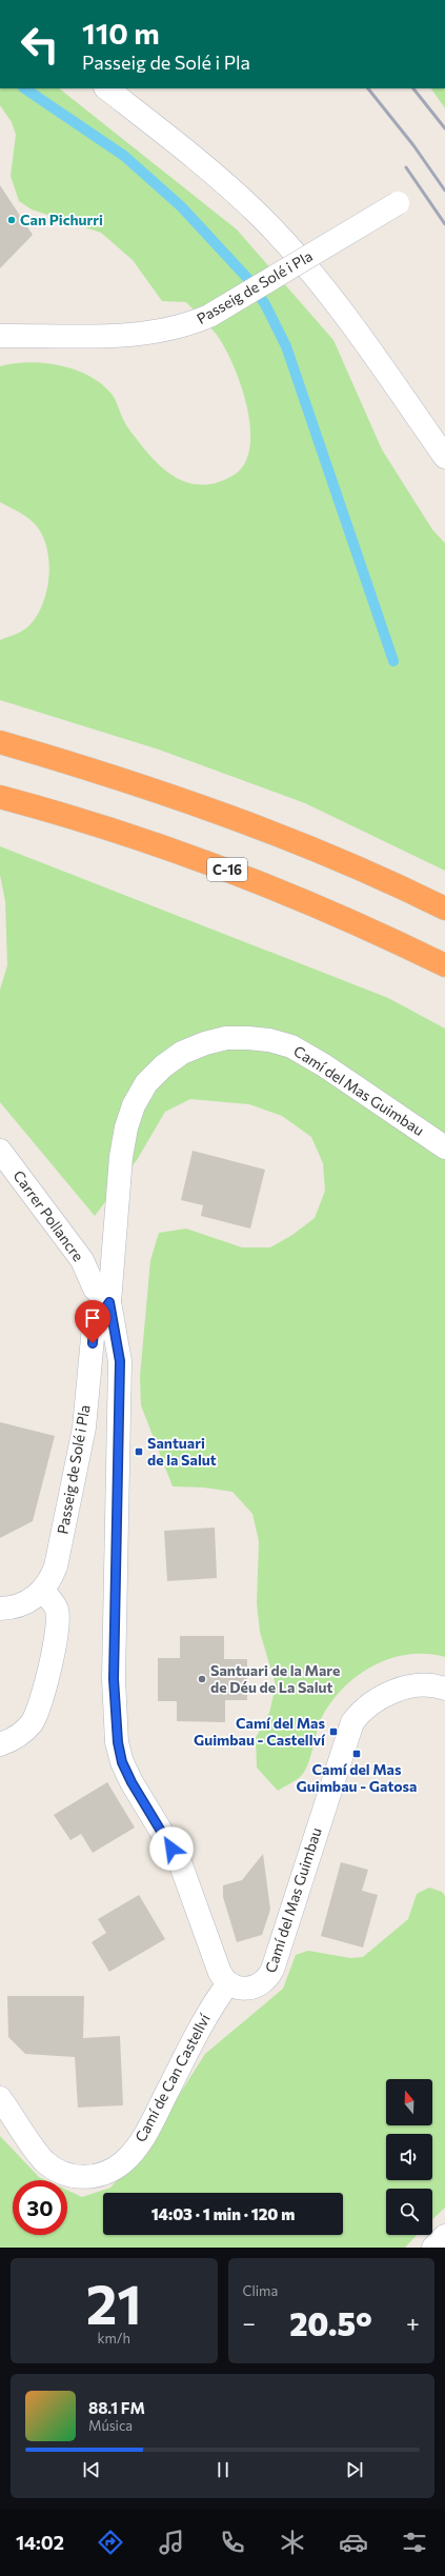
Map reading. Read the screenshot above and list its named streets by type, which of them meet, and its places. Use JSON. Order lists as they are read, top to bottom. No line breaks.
{"streets":{"highway":["C-16"],"street":["Passeig de Solé i Pla","Camí del Mas Guimbau","Carrer Pollancre","Camí de Can Castellví"]},"crossings":[["Passeig de Solé i Pla","Camí del Mas Guimbau"],["Passeig de Solé i Pla","Carrer Pollancre"],["Camí del Mas Guimbau","Carrer Pollancre"],["Camí del Mas Guimbau","Camí de Can Castellví"]],"places":{"other":["Can Pichurri","Santuari de la Mare de Déu de La Salut"],"transit":["Santuari de la Salut","Camí del Mas Guimbau - Castellví","Camí del Mas Guimbau - Gatosa"]},"north":"top","page":{"turn":["110 m","Passeig de Solé i Pla"],"limit":"30","trip":"14:03 · 1 min · 120 m","tile":[["21","km/h"],"Clima"],"heat":["−","20.5°","+"],"song":["88.1 FM","Música"],"tabs":"14:02"}}
